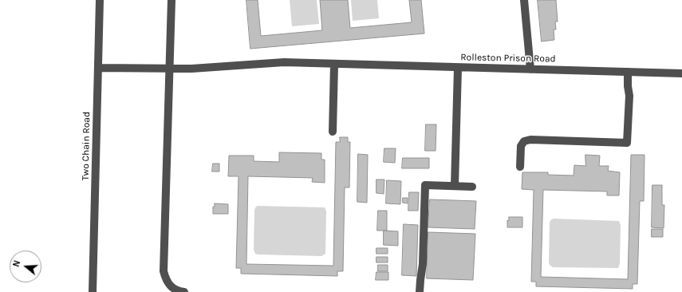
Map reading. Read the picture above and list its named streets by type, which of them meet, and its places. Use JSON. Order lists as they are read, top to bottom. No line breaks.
{"streets":{"street":["Rolleston Prison Road","Two Chain Road"]},"crossings":[["Rolleston Prison Road","Two Chain Road"]],"north":"left"}
